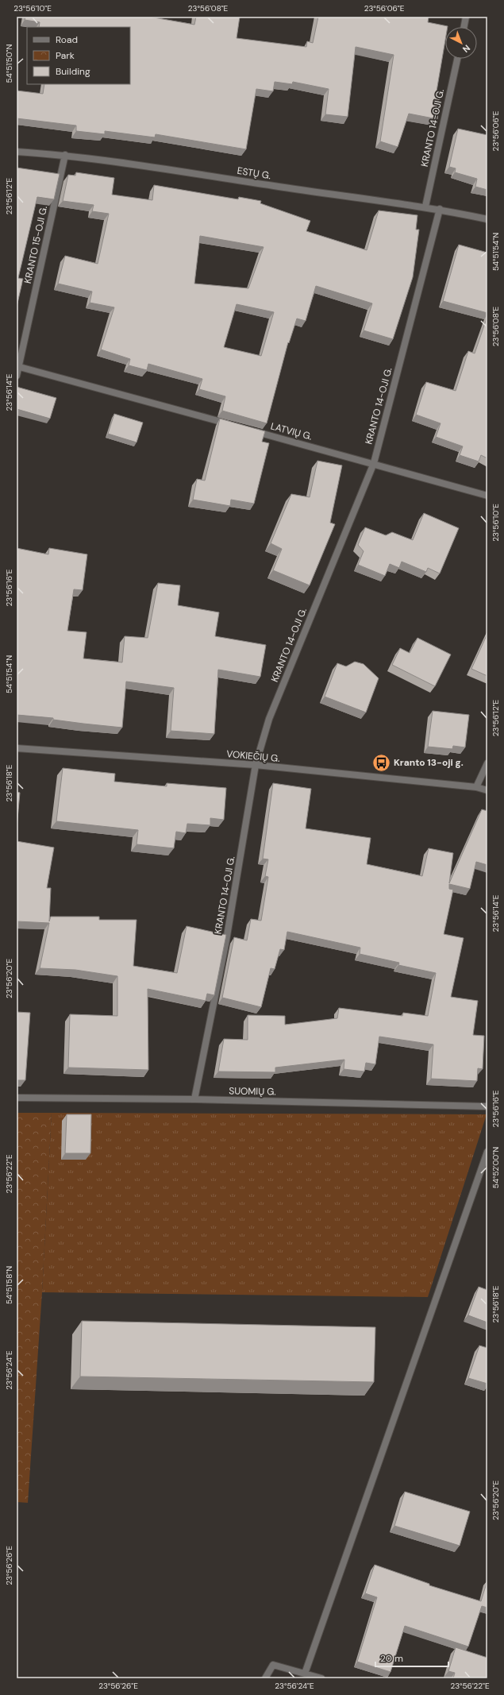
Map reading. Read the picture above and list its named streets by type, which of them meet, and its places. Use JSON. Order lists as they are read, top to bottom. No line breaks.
{"streets":{"street":["KRANTO 14-OJI G.","ESTŲ G.","KRANTO 15-OJI G.","LATVIŲ G.","VOKIEČIŲ G.","SUOMIŲ G."]},"crossings":[["KRANTO 14-OJI G.","ESTŲ G."],["KRANTO 14-OJI G.","LATVIŲ G."],["KRANTO 14-OJI G.","VOKIEČIŲ G."],["KRANTO 14-OJI G.","SUOMIŲ G."],["ESTŲ G.","KRANTO 15-OJI G."]],"places":{"bus stop":["Kranto 13-oji g."]},"legend":["Road","Park","Building"],"scale_bar":"20 m","north":"bottom right","coordinates":["23°56'10\"E","23°56'08\"E","23°56'06\"E","54°51'50\"N","23°56'12\"E","54°51'54\"N","23°56'14\"E","23°56'16\"E","23°56'18\"E","23°56'20\"E","54°52'00\"N","23°56'22\"E","54°51'58\"N","23°56'24\"E","23°56'26\"E"]}
